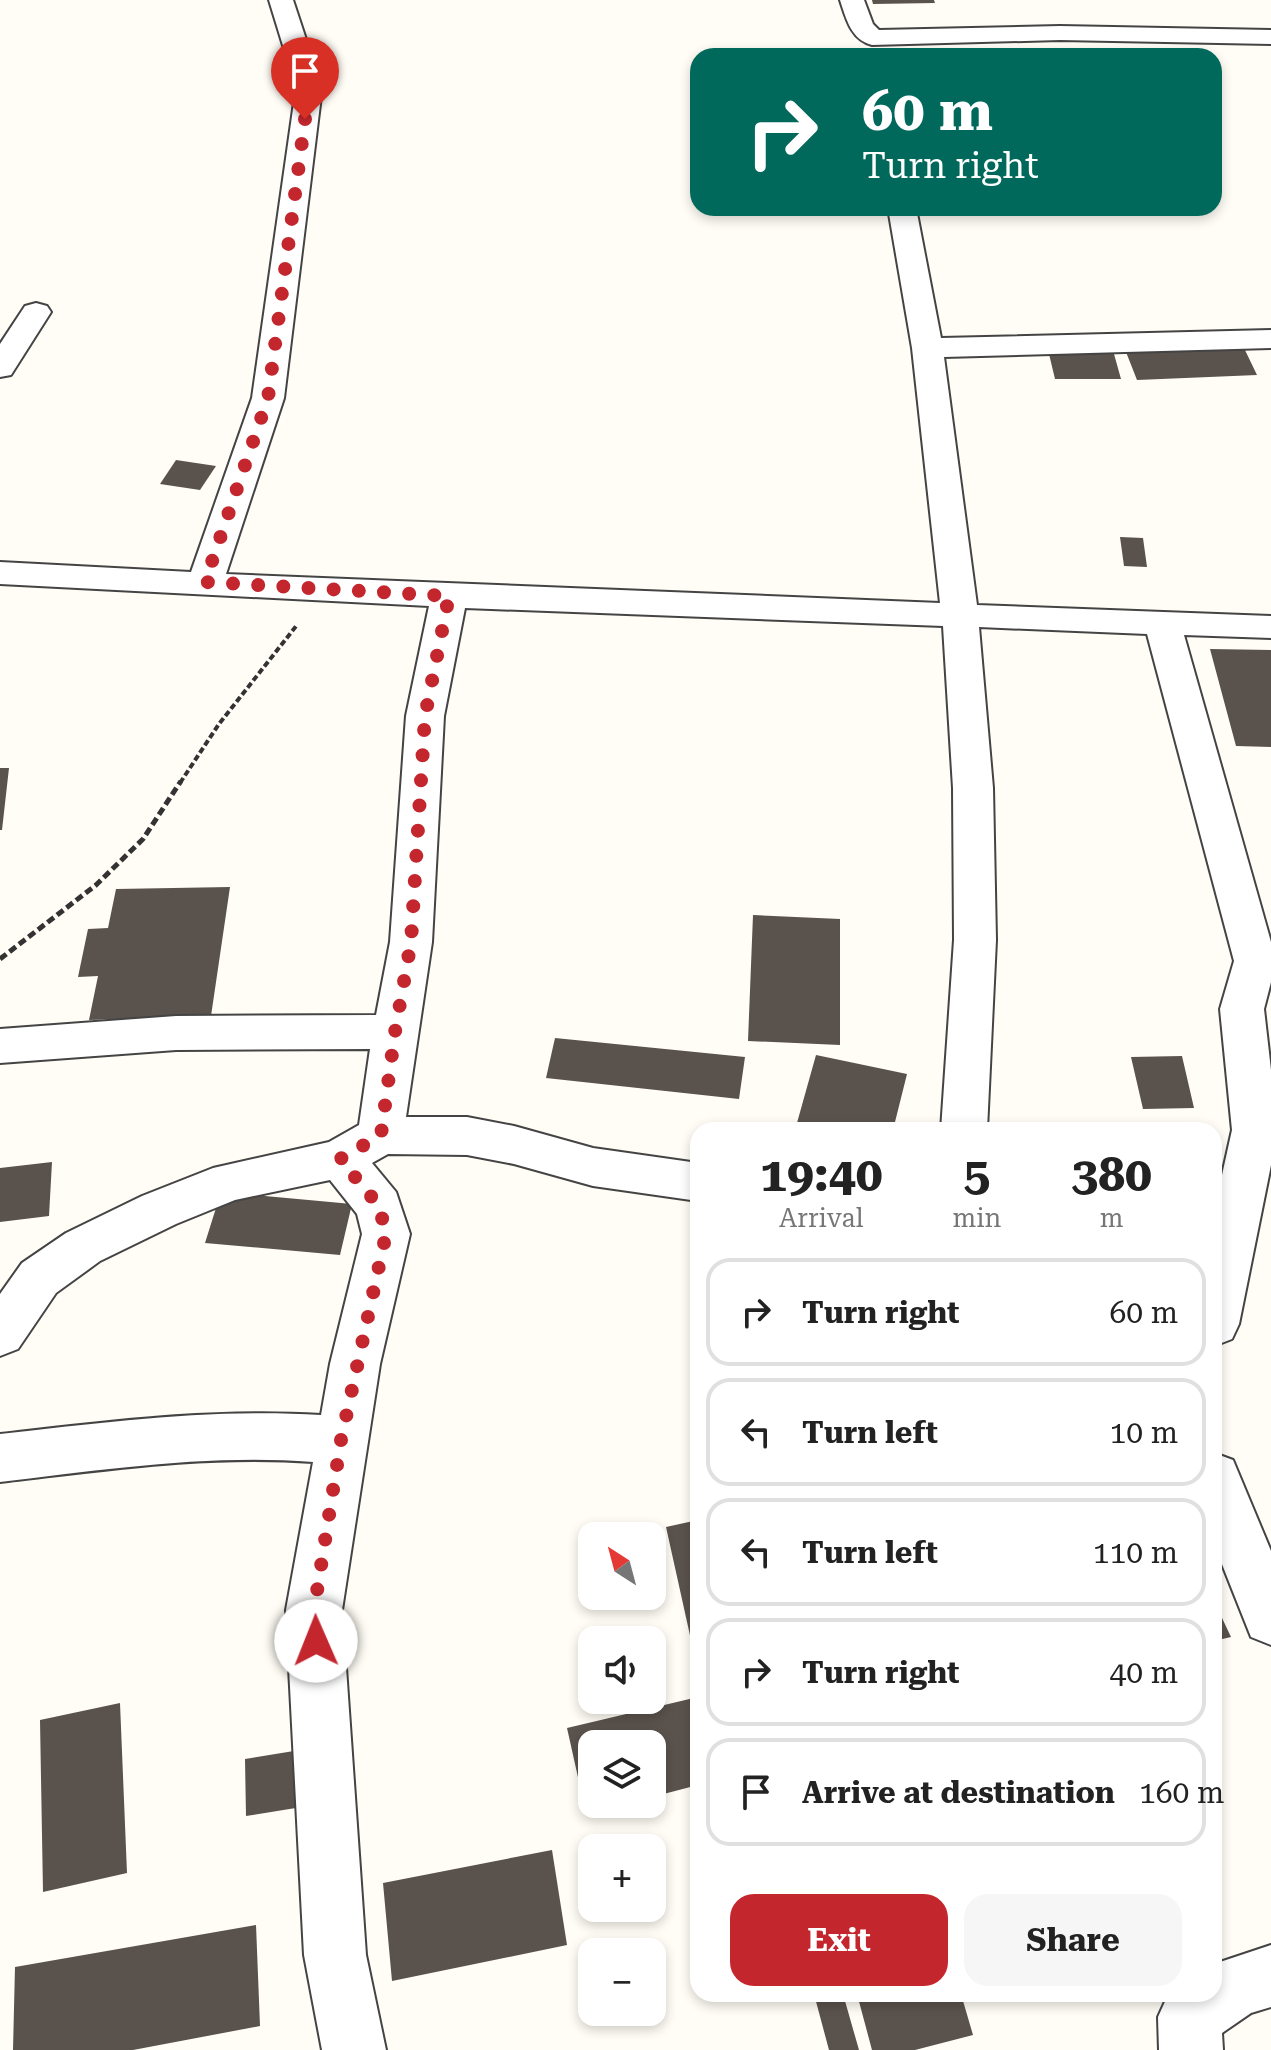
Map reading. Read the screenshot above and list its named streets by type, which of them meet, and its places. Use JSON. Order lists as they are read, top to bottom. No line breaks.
{"north":"top left","page":{"turn":["60 m","Turn right"],"eta":["19:40","Arrival","5","min","380","m"],"list":[{"name":"Turn right","value":"60 m"},{"name":"Turn left","value":"10 m"},{"name":"Turn left","value":"110 m"},{"name":"Turn right","value":"40 m"},{"name":"Arrive at destination","value":"160 m"}],"map_buttons":["+","−"],"buttons":["Exit","Share"]}}
